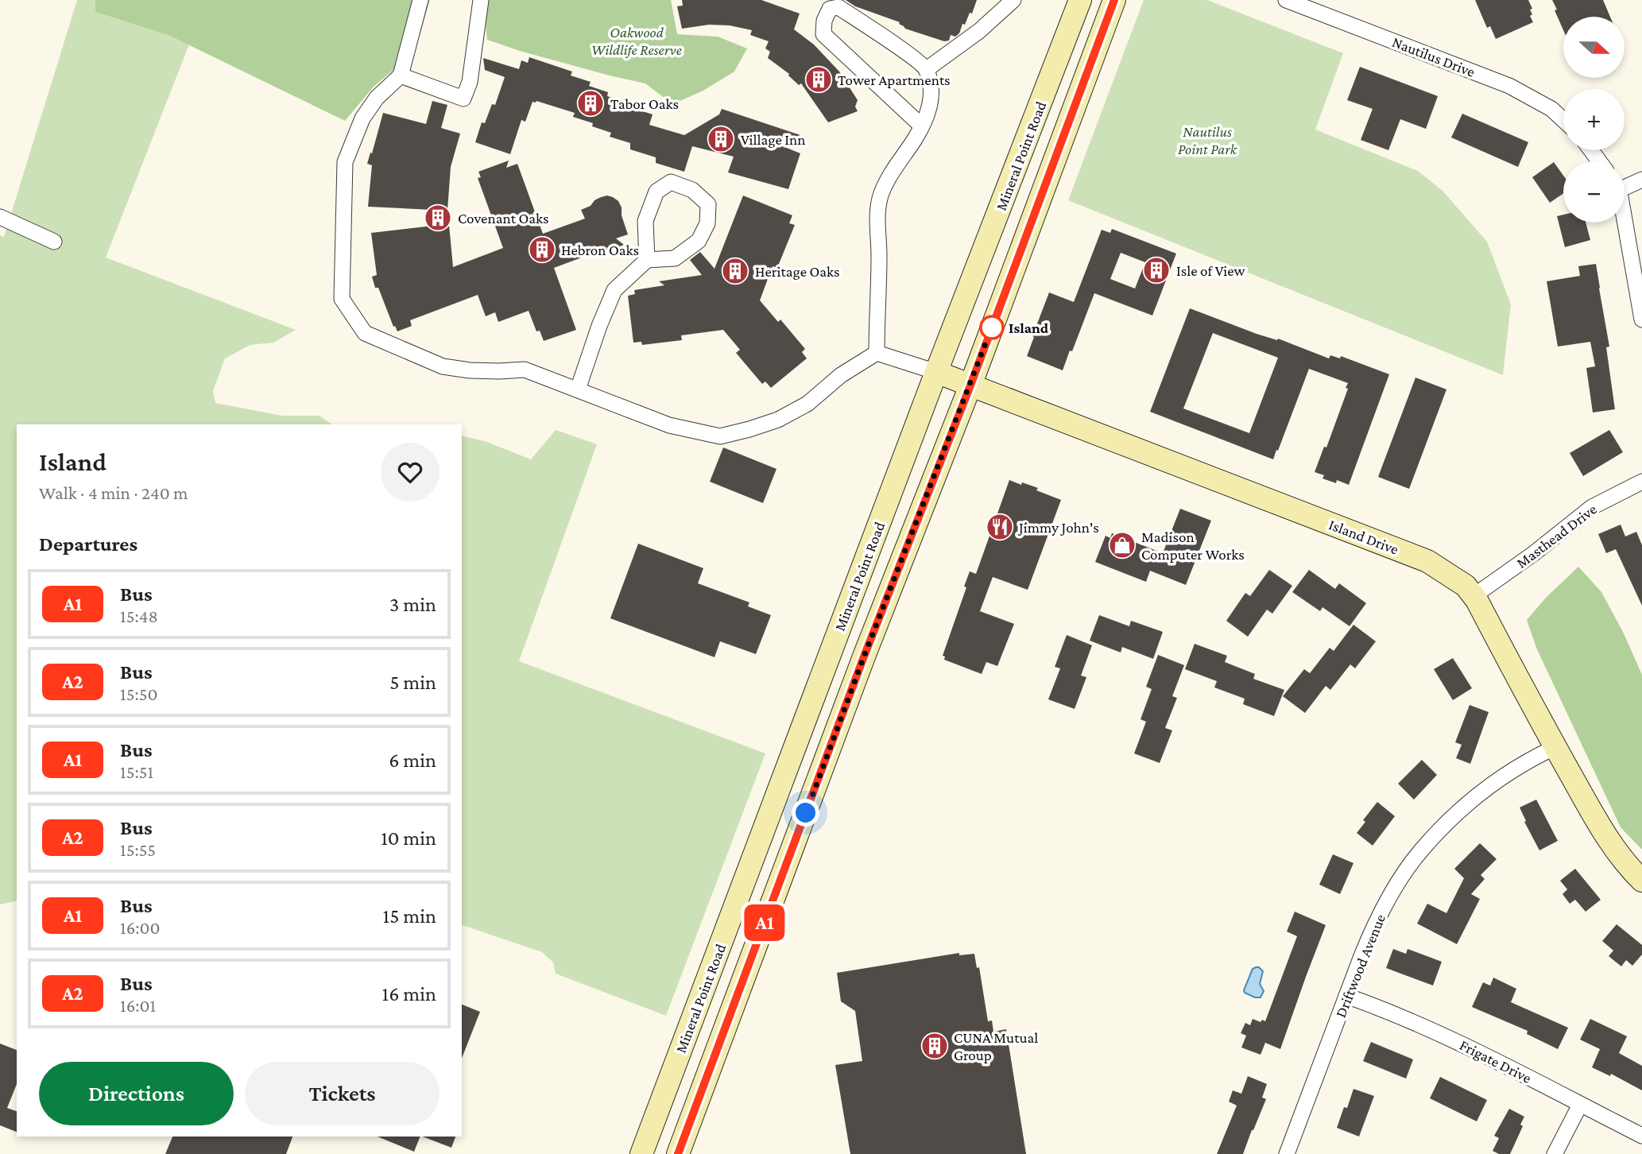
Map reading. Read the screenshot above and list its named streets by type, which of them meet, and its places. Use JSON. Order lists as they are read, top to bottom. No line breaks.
{"streets":{"main road":["Mineral Point Road","Island Drive"],"street":["Nautilus Drive","Masthead Drive","Driftwood Avenue","Frigate Drive"]},"crossings":[["Mineral Point Road","Island Drive"],["Masthead Drive","Island Drive"],["Island Drive","Driftwood Avenue"],["Driftwood Avenue","Frigate Drive"]],"parks":["Oakwood Wildlife Reserve","Nautilus Point Park"],"places":{"building":["Tower Apartments","Tabor Oaks","Village Inn","Covenant Oaks","Hebron Oaks","Isle of View","Heritage Oaks","CUNA Mutual Group"],"other":["Island"],"restaurant":["Jimmy John's"],"shop":["Madison Computer Works"]},"lines":["bus line A1"],"north":"right","page":{"on_map":"A1","map_buttons":["+","−"],"heading":[["Island","Walk · 4 min · 240 m"],"Departures"],"list":[{"mark":"A1","name":"Bus","note":"15:48","value":"3 min"},{"mark":"A2","name":"Bus","note":"15:50","value":"5 min"},{"mark":"A1","name":"Bus","note":"15:51","value":"6 min"},{"mark":"A2","name":"Bus","note":"15:55","value":"10 min"},{"mark":"A1","name":"Bus","note":"16:00","value":"15 min"},{"mark":"A2","name":"Bus","note":"16:01","value":"16 min"}],"buttons":["Directions","Tickets"]}}
